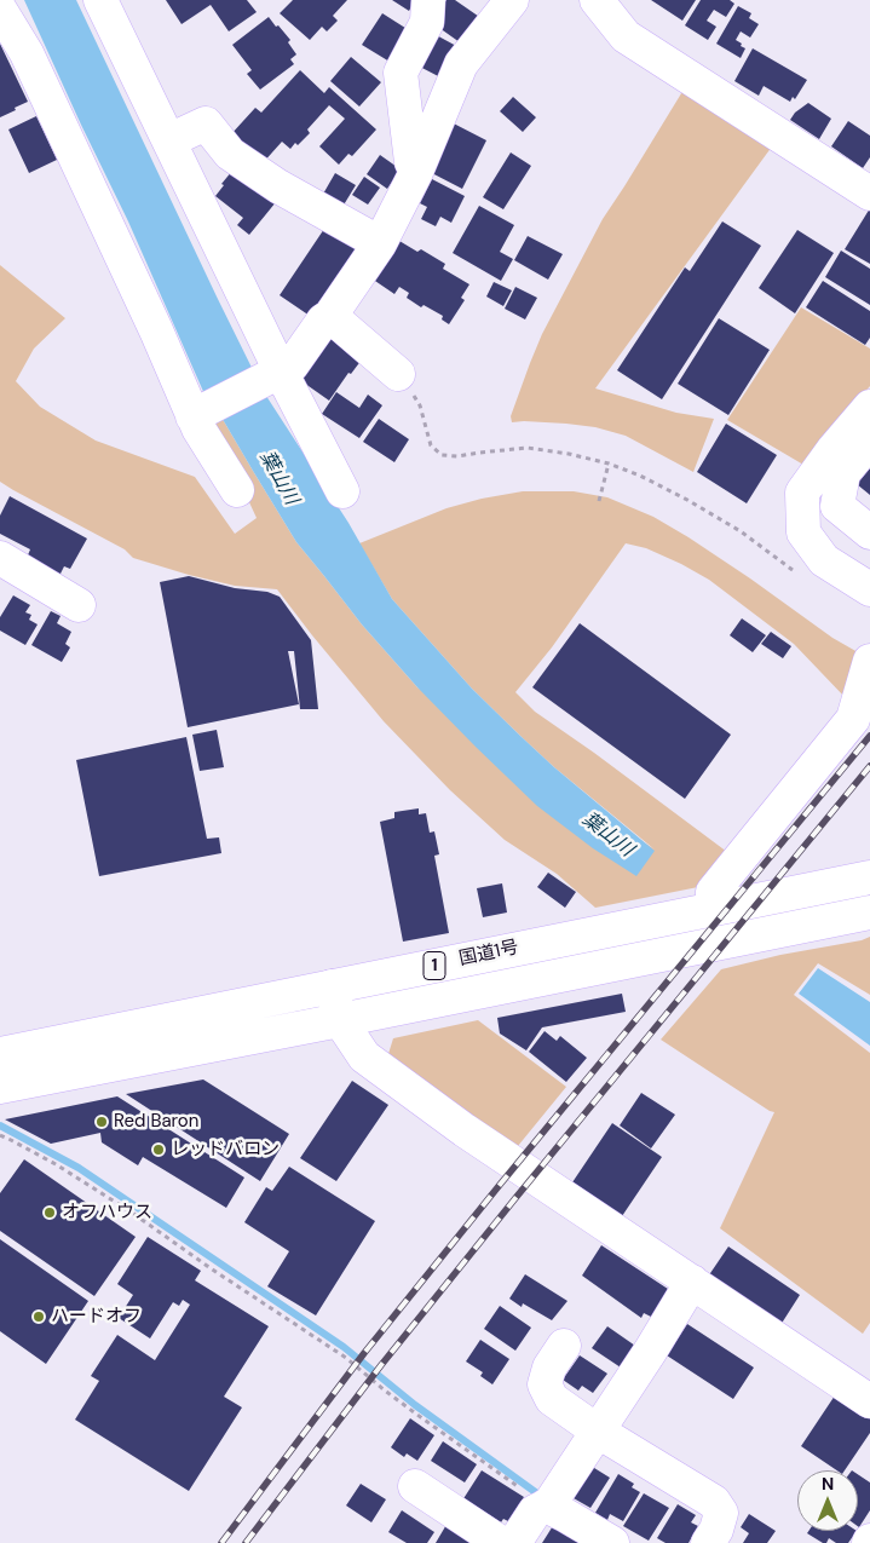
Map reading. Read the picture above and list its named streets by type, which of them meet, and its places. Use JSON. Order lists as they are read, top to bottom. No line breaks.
{"streets":{"main road":["国道1号","1"]},"water":["葉山川"],"places":["Red Baron","レッドバロン","オフハウス","ハードオフ"],"north":"top"}
